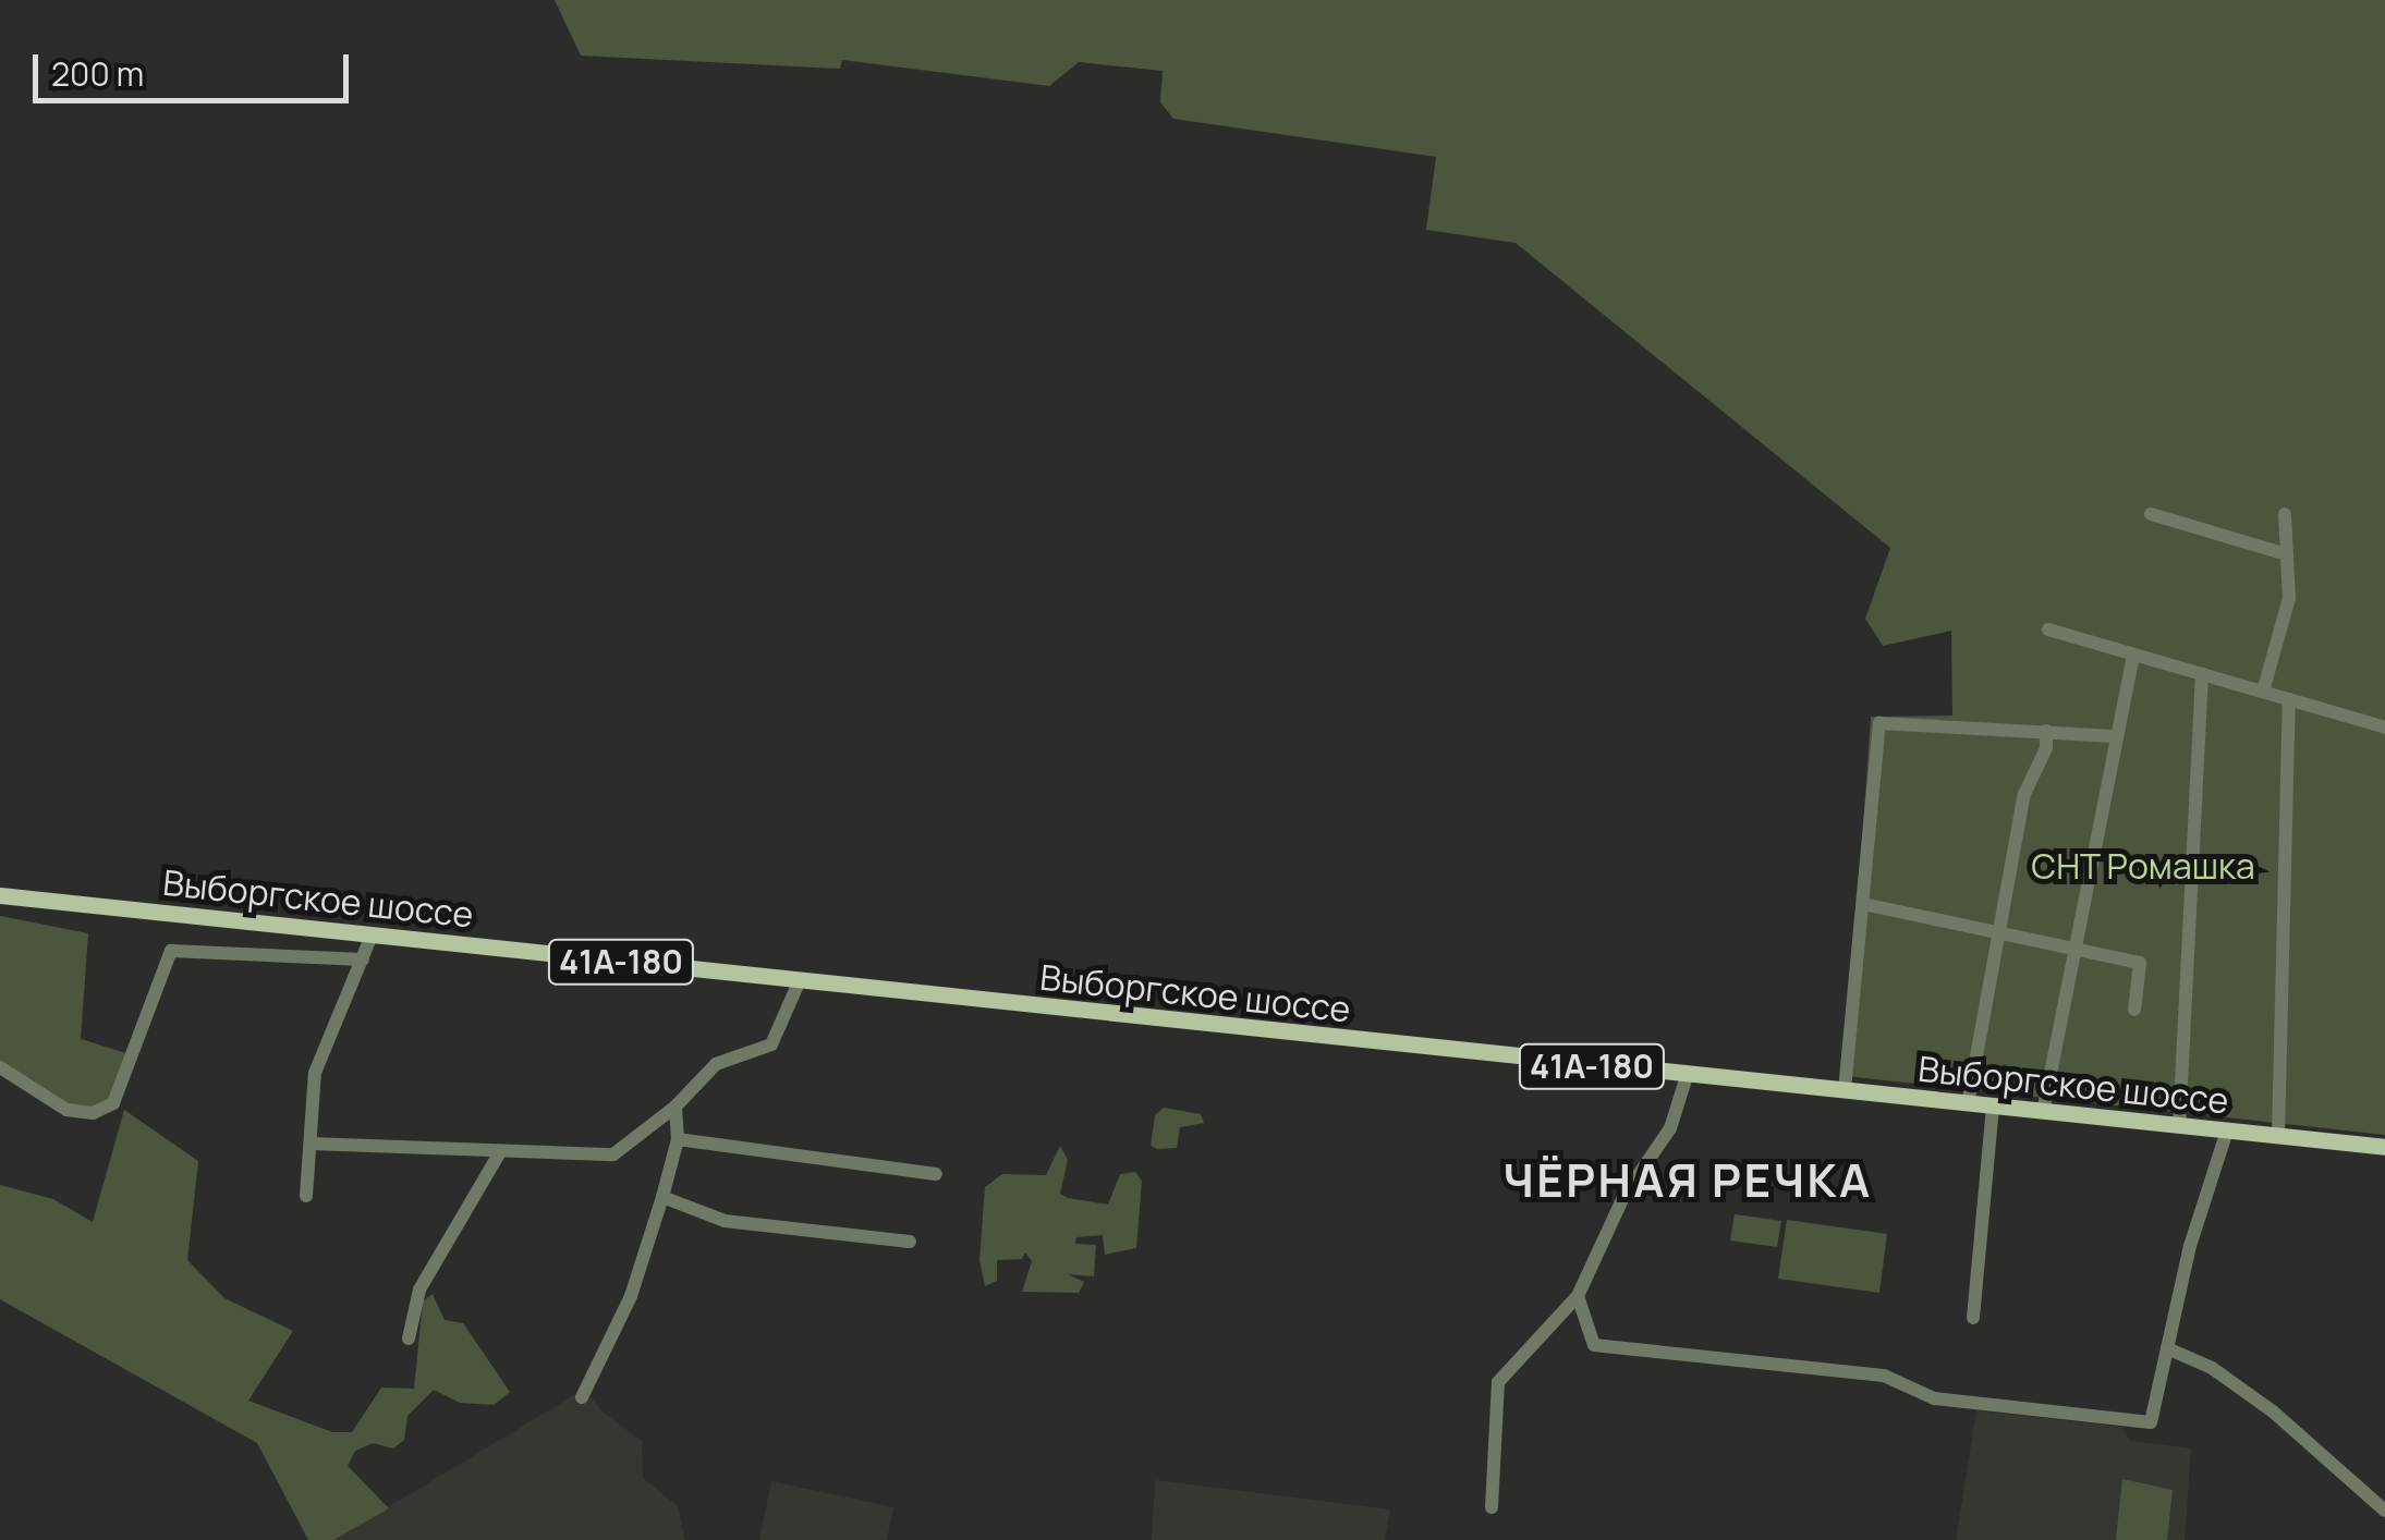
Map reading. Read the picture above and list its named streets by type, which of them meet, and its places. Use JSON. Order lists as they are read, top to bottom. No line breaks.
{"streets":{"main road":["Выборгское шоссе","41А-180"]},"districts":["ЧЁРНАЯ РЕЧКА"],"parks":["СНТ Ромашка"],"scale_bar":"200 m"}
